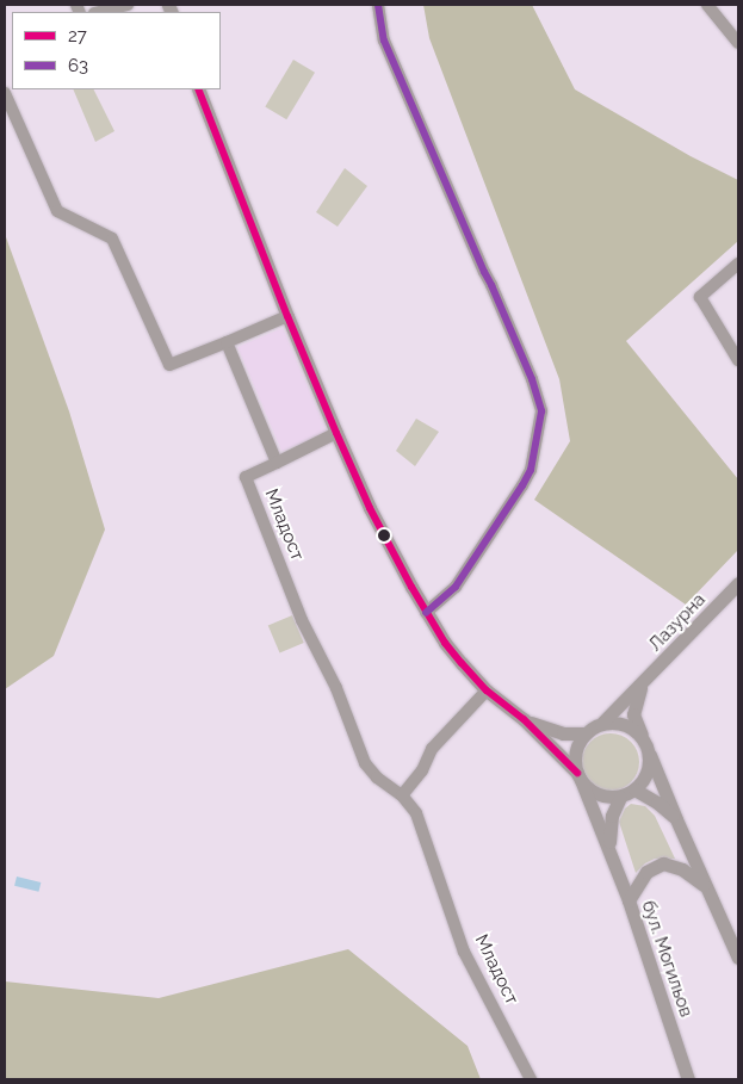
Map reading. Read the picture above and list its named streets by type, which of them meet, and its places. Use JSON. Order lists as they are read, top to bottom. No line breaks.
{"streets":{"street":["Младост","Лазурна","бул. Могильов"]},"crossings":[["Лазурна","бул. Могильов"]],"lines":["transit line 63","transit line 27"],"legend":["27","63"]}
